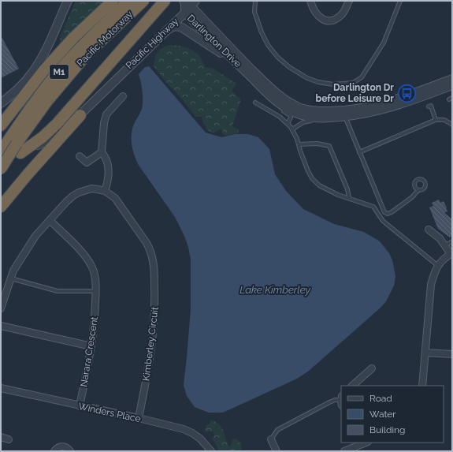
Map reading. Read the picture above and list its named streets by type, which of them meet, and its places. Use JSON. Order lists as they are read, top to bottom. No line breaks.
{"streets":{"highway":["Pacific Motorway","M1"],"street":["Darlington Drive","Pacific Highway","Kimberley Circuit","Narara Crescent","Winders Place"]},"crossings":[["Pacific Motorway","Pacific Highway"],["Darlington Drive","Pacific Highway"],["Kimberley Circuit","Winders Place"],["Narara Crescent","Winders Place"]],"water":["Lake Kimberley"],"places":{"bus stop":["Darlington Dr before Leisure Dr"]},"legend":["Road","Water","Building"]}
